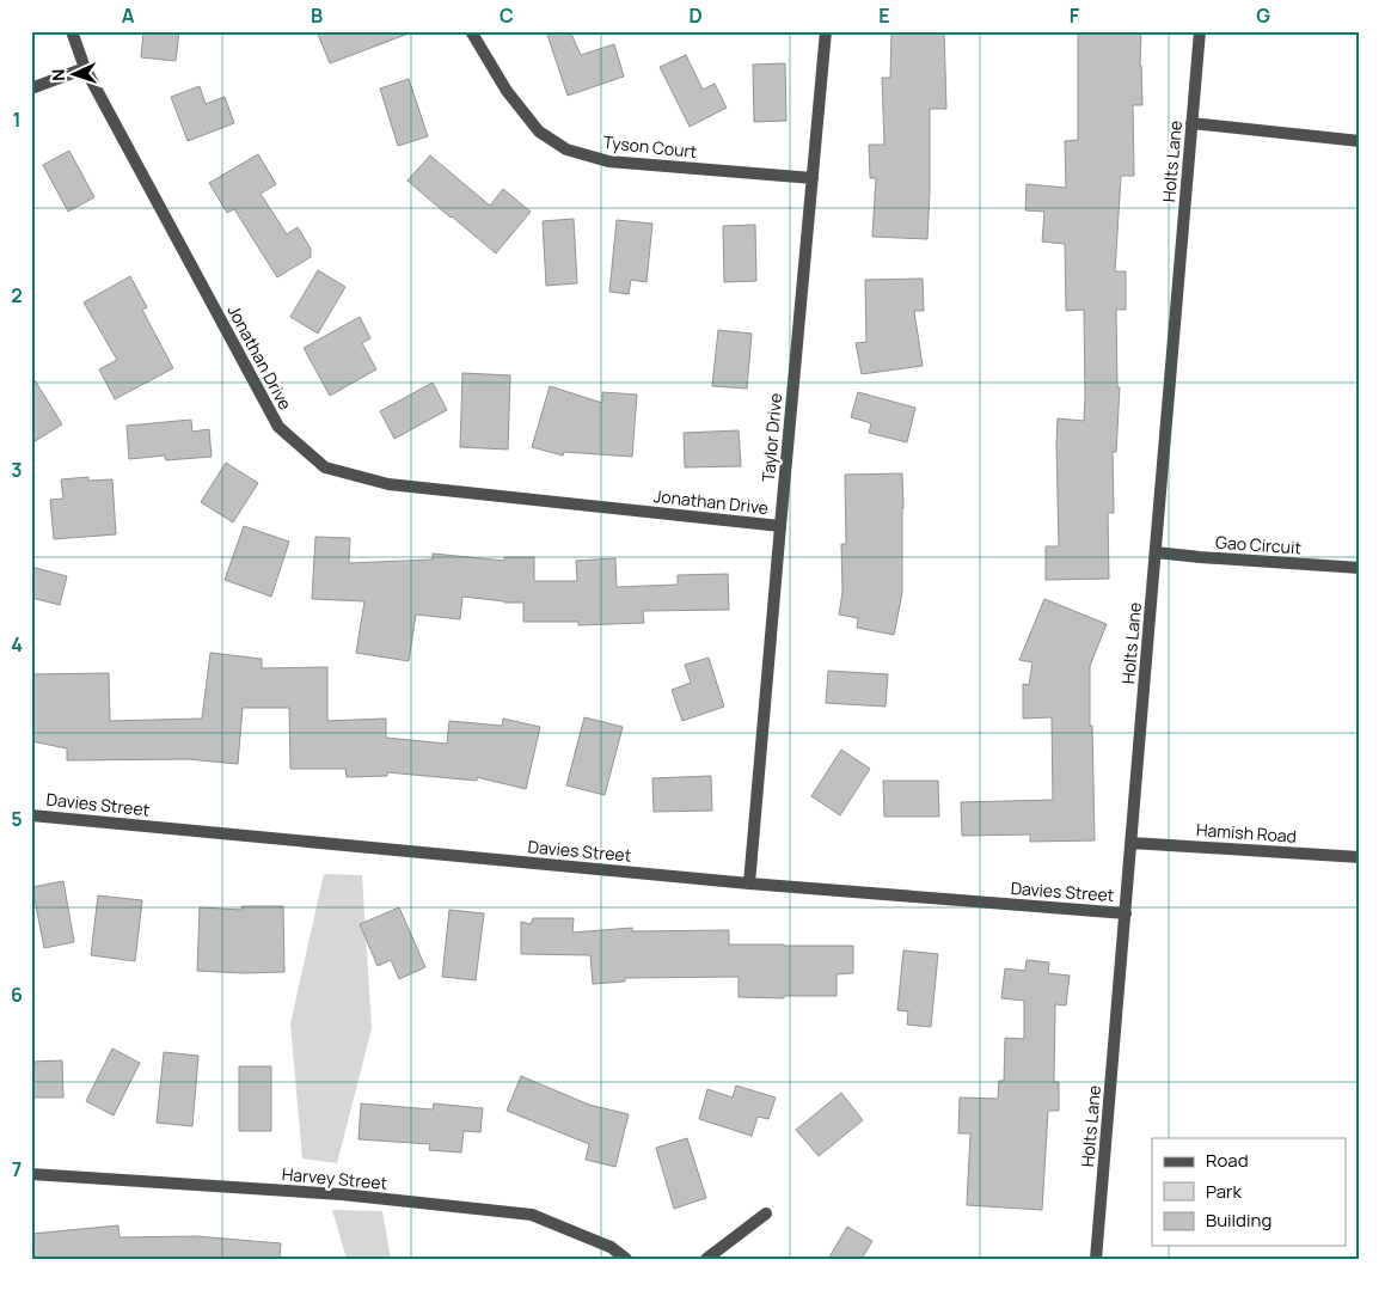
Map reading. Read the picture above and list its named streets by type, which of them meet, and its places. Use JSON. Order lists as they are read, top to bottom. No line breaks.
{"streets":{"street":["Tyson Court","Holts Lane","Jonathan Drive","Taylor Drive","Gao Circuit","Davies Street","Hamish Road","Harvey Street"]},"crossings":[["Tyson Court","Taylor Drive"],["Holts Lane","Gao Circuit"],["Holts Lane","Davies Street"],["Holts Lane","Hamish Road"],["Jonathan Drive","Taylor Drive"],["Taylor Drive","Davies Street"]],"legend":["Road","Park","Building"],"north":"left","grid":{"columns":["A","B","C","D","E","F","G"],"rows":["1","2","3","4","5","6","7"]}}
